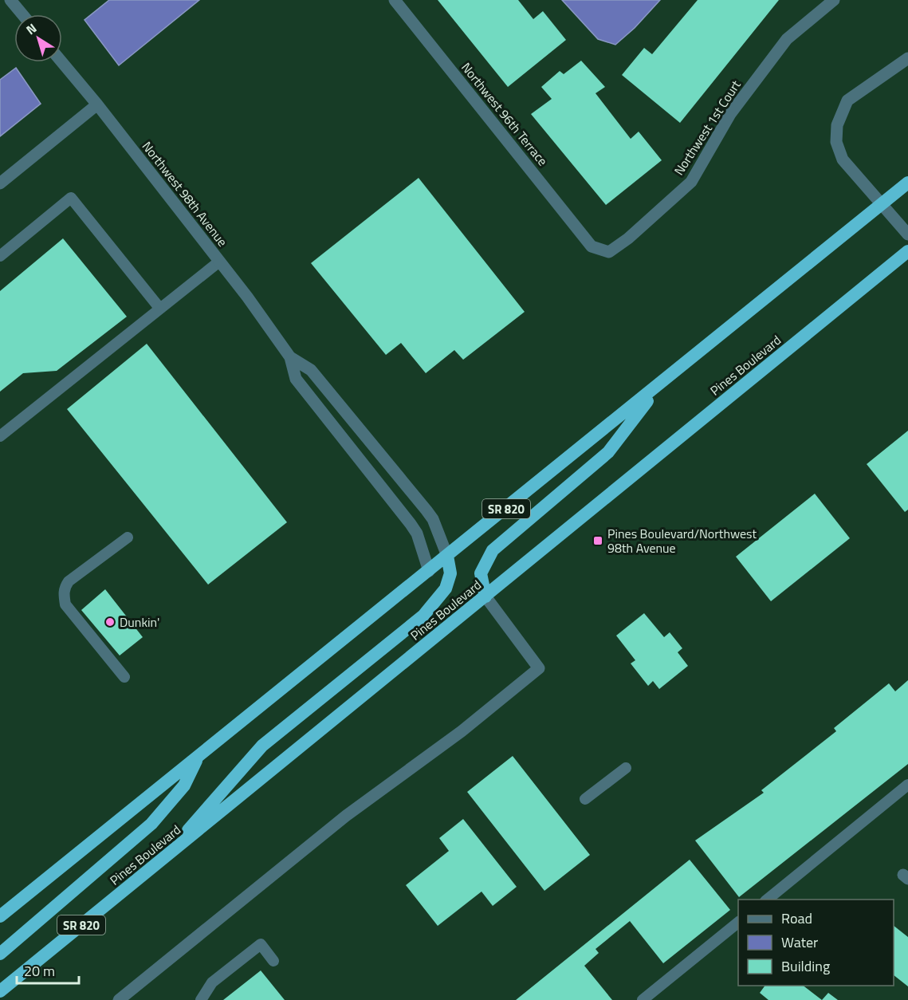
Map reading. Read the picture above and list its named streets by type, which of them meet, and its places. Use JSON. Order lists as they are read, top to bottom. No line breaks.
{"streets":{"highway":["Pines Boulevard","SR 820"],"street":["Northwest 96th Terrace","Northwest 1st Court","Northwest 98th Avenue"]},"crossings":[["Northwest 96th Terrace","Northwest 1st Court"],["Northwest 98th Avenue","SR 820"]],"places":{"transit":["Pines Boulevard/Northwest 98th Avenue"],"other":["Dunkin'"]},"legend":["Road","Water","Building"],"scale_bar":"20 m","north":"top left"}
